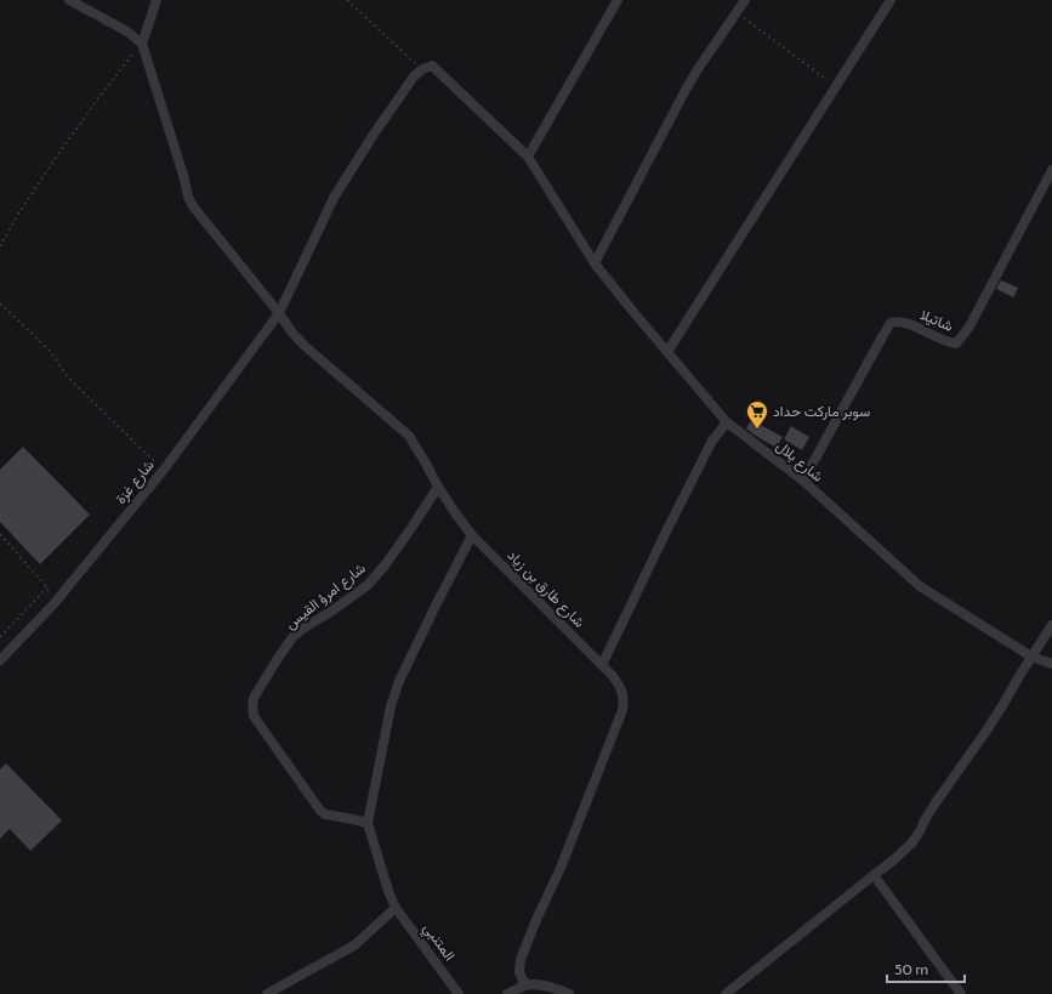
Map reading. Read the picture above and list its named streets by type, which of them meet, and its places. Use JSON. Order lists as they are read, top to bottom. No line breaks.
{"streets":{"street":["شاتيلا","شارع بلال","شارع غزة","شارع طارق بن زياد","شارع امرؤ القيس","المتنبي"]},"crossings":[["شاتيلا","شارع بلال"],["شارع بلال","شارع غزة"],["شارع غزة","شارع طارق بن زياد"],["شارع طارق بن زياد","شارع امرؤ القيس"]],"places":{"supermarket":["سوبر ماركت حداد"]},"scale_bar":"50 m"}
